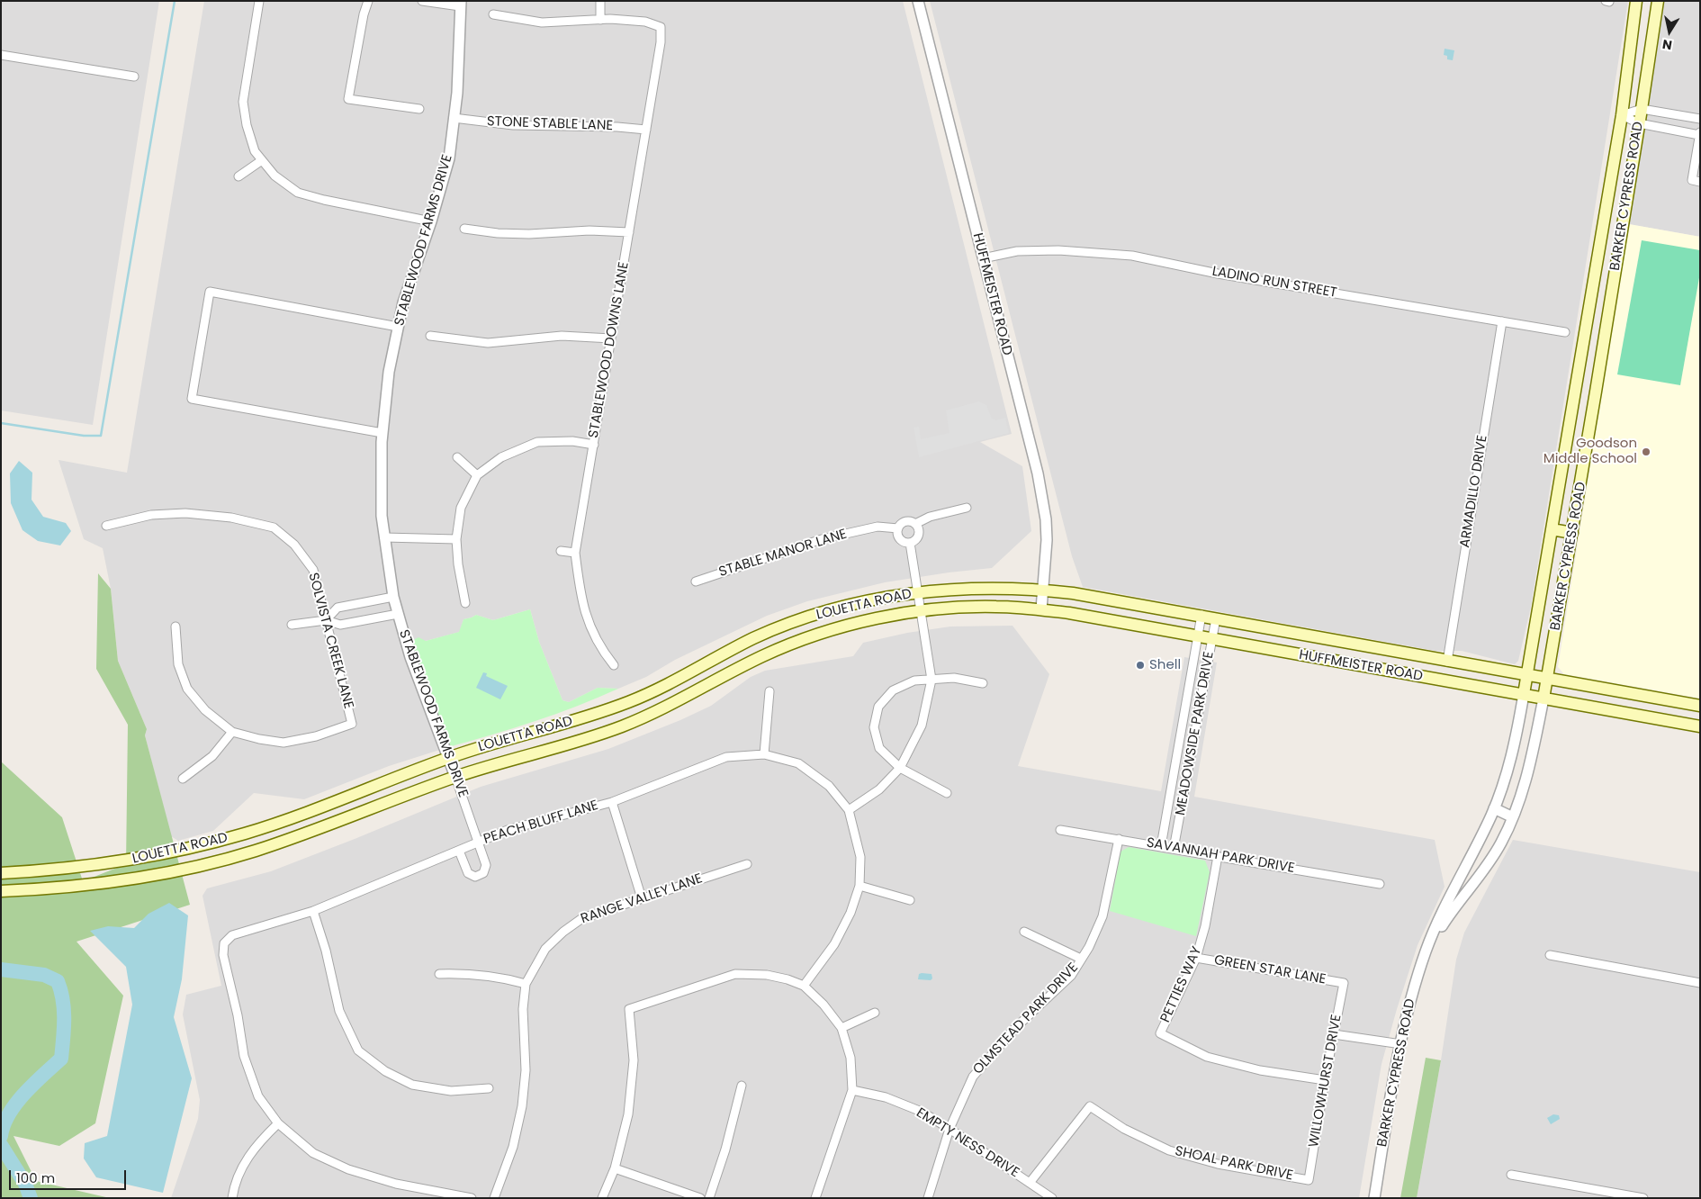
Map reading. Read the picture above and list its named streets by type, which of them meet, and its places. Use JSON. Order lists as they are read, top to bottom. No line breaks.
{"streets":{"main road":["BARKER CYPRESS ROAD","HUFFMEISTER ROAD","LOUETTA ROAD"],"street":["STONE STABLE LANE","STABLEWOOD FARMS DRIVE","LADINO RUN STREET","STABLEWOOD DOWNS LANE","ARMADILLO DRIVE","STABLE MANOR LANE","SOLVISTA CREEK LANE","MEADOWSIDE PARK DRIVE","PEACH BLUFF LANE","SAVANNAH PARK DRIVE","RANGE VALLEY LANE","GREEN STAR LANE","PETTIES WAY","OLMSTEAD PARK DRIVE","WILLOWHURST DRIVE","EMPTY NESS DRIVE","SHOAL PARK DRIVE"]},"crossings":[["STONE STABLE LANE","STABLEWOOD FARMS DRIVE"],["STONE STABLE LANE","STABLEWOOD DOWNS LANE"],["BARKER CYPRESS ROAD","HUFFMEISTER ROAD"],["STABLEWOOD FARMS DRIVE","LOUETTA ROAD"],["STABLEWOOD FARMS DRIVE","PEACH BLUFF LANE"],["LADINO RUN STREET","HUFFMEISTER ROAD"],["LADINO RUN STREET","ARMADILLO DRIVE"],["HUFFMEISTER ROAD","ARMADILLO DRIVE"],["HUFFMEISTER ROAD","LOUETTA ROAD"],["HUFFMEISTER ROAD","MEADOWSIDE PARK DRIVE"],["MEADOWSIDE PARK DRIVE","SAVANNAH PARK DRIVE"],["SAVANNAH PARK DRIVE","PETTIES WAY"],["SAVANNAH PARK DRIVE","OLMSTEAD PARK DRIVE"],["GREEN STAR LANE","PETTIES WAY"],["GREEN STAR LANE","WILLOWHURST DRIVE"],["PETTIES WAY","WILLOWHURST DRIVE"],["OLMSTEAD PARK DRIVE","EMPTY NESS DRIVE"],["WILLOWHURST DRIVE","SHOAL PARK DRIVE"],["EMPTY NESS DRIVE","SHOAL PARK DRIVE"]],"places":["Goodson Middle School","Shell"],"scale_bar":"100 m","north":"bottom"}
